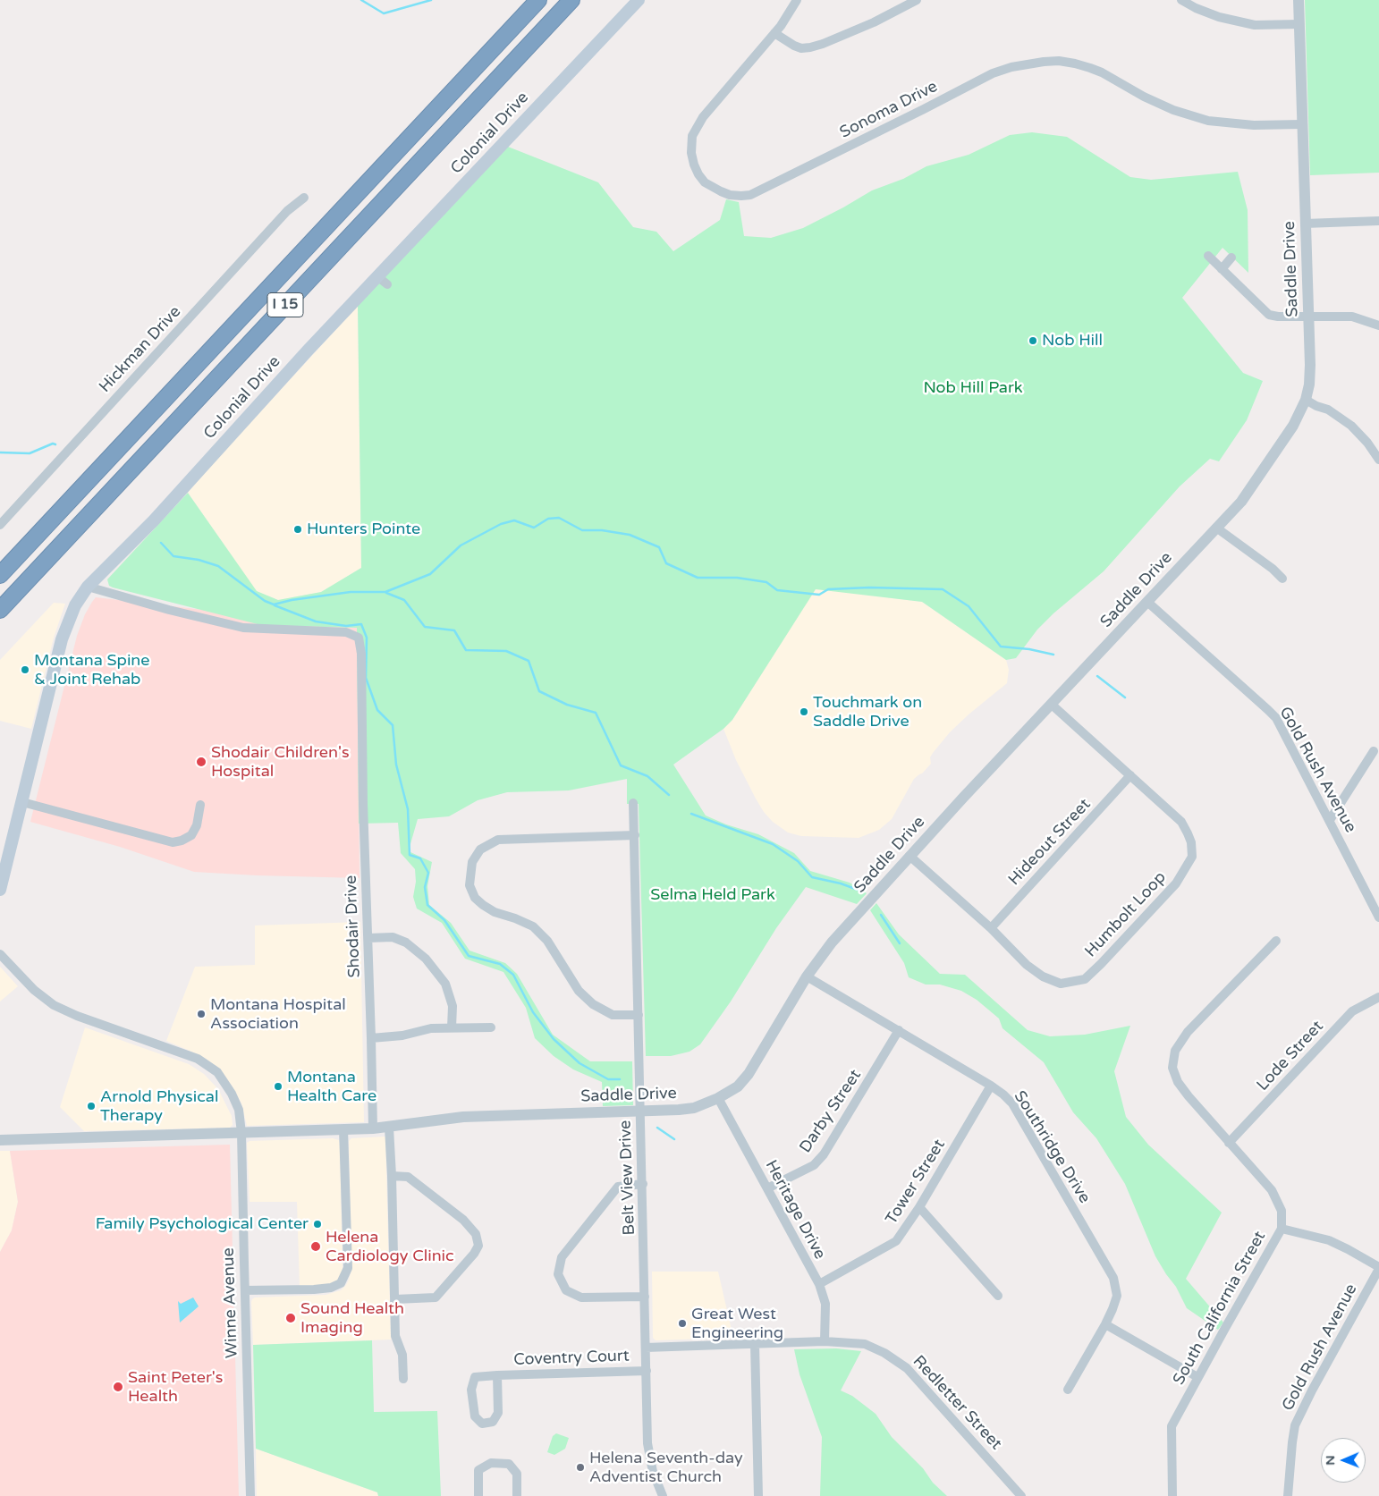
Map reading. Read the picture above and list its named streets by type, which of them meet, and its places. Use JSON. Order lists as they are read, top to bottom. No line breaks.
{"streets":{"highway":["I 15"],"main road":["Colonial Drive"],"street":["Sonoma Drive","Saddle Drive","Hickman Drive","Gold Rush Avenue","Hideout Street","Humbolt Loop","Shodair Drive","Lode Street","Darby Street","Southridge Drive","Belt View Drive","Tower Street","Heritage Drive","Winne Avenue","South California Street","Coventry Court","Redletter Street"]},"crossings":[["Sonoma Drive","Saddle Drive"],["Colonial Drive","Shodair Drive"],["Saddle Drive","Gold Rush Avenue"],["Saddle Drive","Humbolt Loop"],["Saddle Drive","Shodair Drive"],["Saddle Drive","Southridge Drive"],["Saddle Drive","Belt View Drive"],["Saddle Drive","Heritage Drive"],["Saddle Drive","Winne Avenue"],["Hideout Street","Humbolt Loop"],["Lode Street","South California Street"],["Darby Street","Southridge Drive"],["Darby Street","Heritage Drive"],["Southridge Drive","Tower Street"],["Belt View Drive","Coventry Court"],["Belt View Drive","Redletter Street"],["Tower Street","Heritage Drive"],["Heritage Drive","Redletter Street"]],"parks":["Nob Hill Park","Selma Held Park"],"places":["Nob Hill","Hunters Pointe","Montana Spine & Joint Rehab","Touchmark on Saddle Drive","Shodair Children's Hospital","Montana Hospital Association","Montana Health Care","Arnold Physical Therapy","Family Psychological Center","Helena Cardiology Clinic","Sound Health Imaging","Great West Engineering","Saint Peter's Health","Helena Seventh-day Adventist Church"],"north":"left"}
